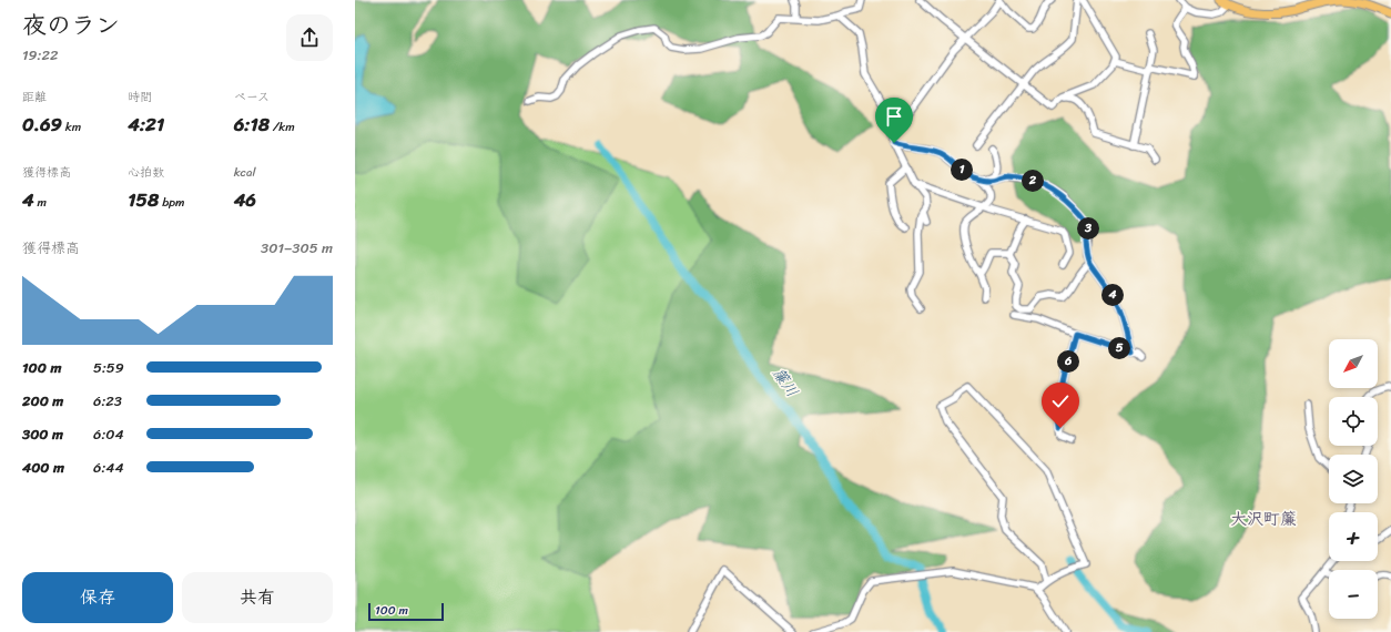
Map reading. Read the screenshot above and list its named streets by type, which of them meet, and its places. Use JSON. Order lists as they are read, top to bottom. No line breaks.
{"districts":["大沢町簾"],"water":["簾川"],"scale_bar":"100 m","north":"bottom left","page":{"heading":["夜のラン","19:22"],"stats":[["距離","0.69 km"],["時間","4:21"],["ペース","6:18 /km"],["獲得標高","4 m"],["心拍数","158 bpm"],["kcal","46"]],"pins":["1","2","3","4","5","6"],"chart":["獲得標高","301–305 m"],"map_buttons":["+","−"],"list":[{"name":"100 m","note":"5:59"},{"name":"200 m","note":"6:23"},{"name":"300 m","note":"6:04"},{"name":"400 m","note":"6:44"}],"buttons":["保存","共有"],"scale":"100 m"}}
